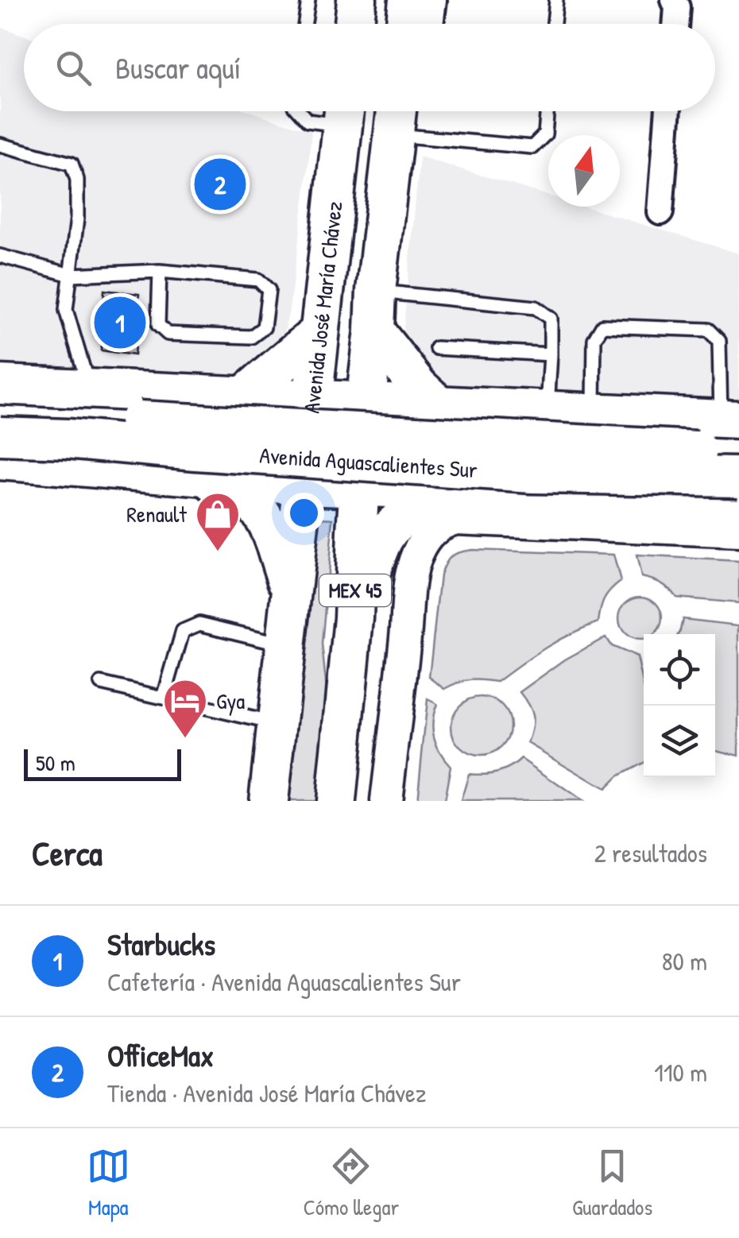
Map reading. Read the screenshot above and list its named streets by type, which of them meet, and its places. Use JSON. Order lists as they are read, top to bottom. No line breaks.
{"streets":{"main road":["Avenida José María Chávez","Avenida Aguascalientes Sur","MEX 45"]},"crossings":[["Avenida José María Chávez","Avenida Aguascalientes Sur"],["Avenida Aguascalientes Sur","MEX 45"]],"places":{"shop":["Renault"],"hotel":["Gya"]},"scale_bar":"50 m","north":"top","page":{"search":"Buscar aquí","pins":["2","1"],"scale":"50 m","heading":["Cerca","2 resultados"],"list":[{"mark":"1","name":"Starbucks","note":"Cafetería · Avenida Aguascalientes Sur","value":"80 m"},{"mark":"2","name":"OfficeMax","note":"Tienda · Avenida José María Chávez","value":"110 m"}],"nav":["Mapa","Cómo llegar","Guardados"]}}
